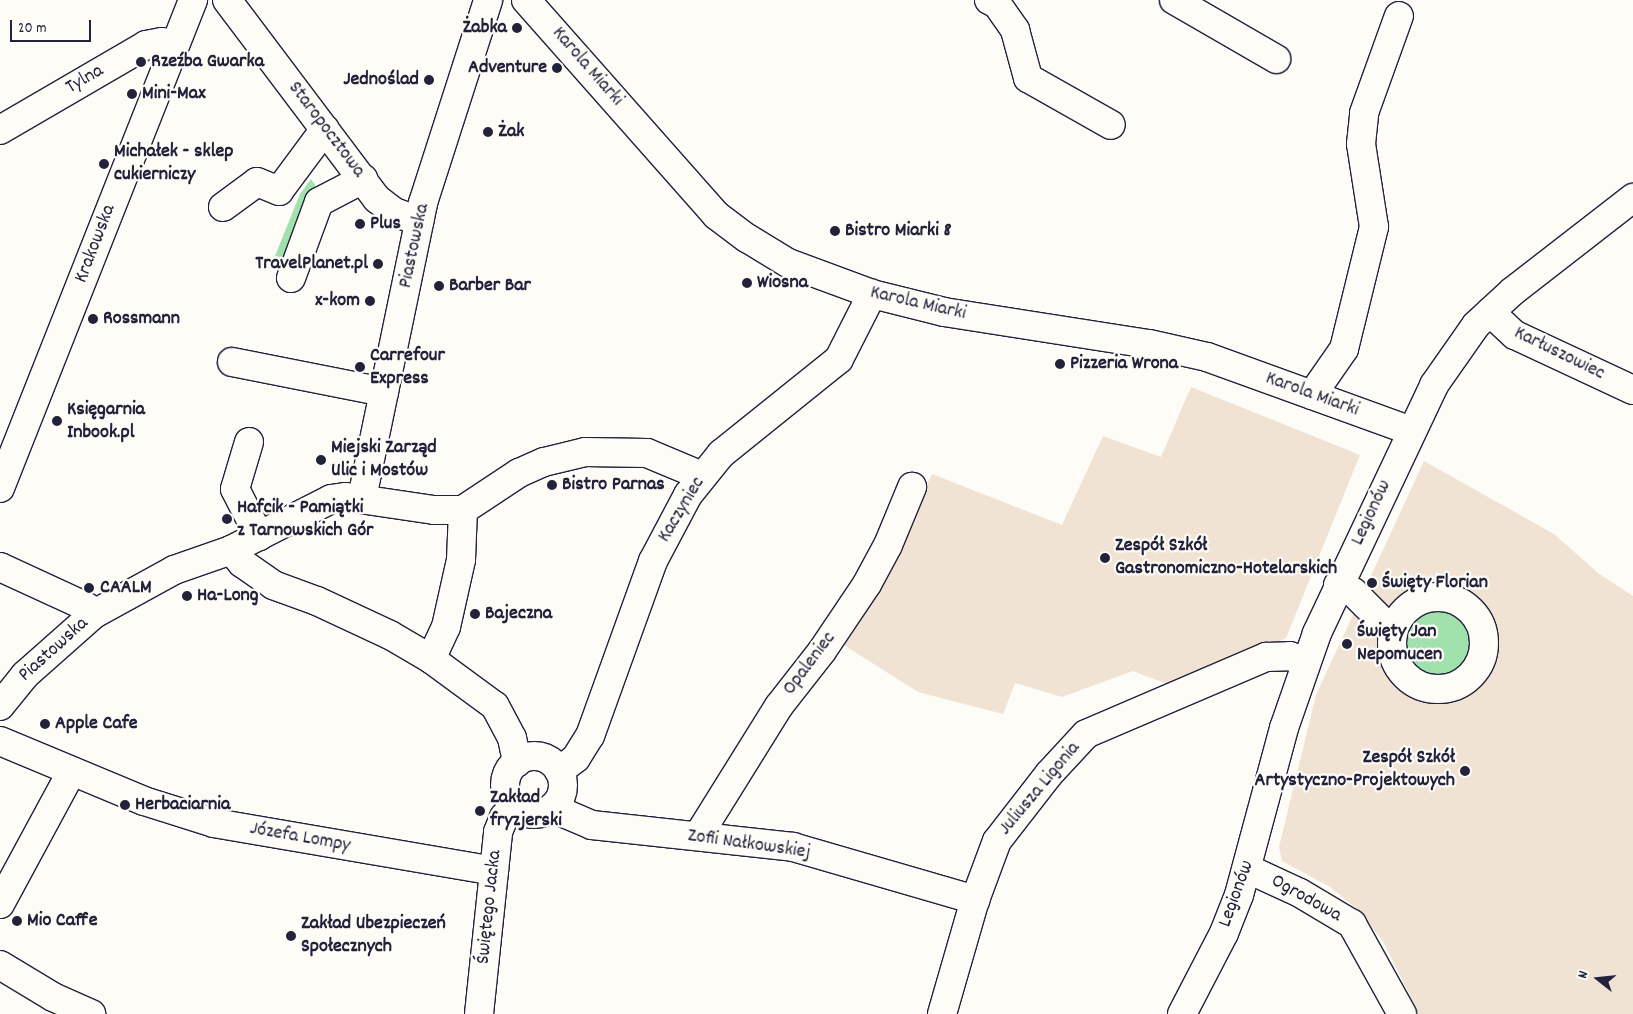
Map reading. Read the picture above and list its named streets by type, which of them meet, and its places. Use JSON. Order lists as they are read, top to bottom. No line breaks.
{"streets":{"street":["Karola Miarki","Tylna","Staropocztowa","Krakowska","Piastowska","Karłuszowiec","Kaczyniec","Legionów","Opaleniec","Juliusza Ligonia","Józefa Lompy","Zofii Nałkowskiej","Ogrodowa","Świętego Jacka"]},"crossings":[["Karola Miarki","Kaczyniec"],["Karola Miarki","Legionów"],["Tylna","Krakowska"],["Staropocztowa","Piastowska"],["Karłuszowiec","Legionów"],["Kaczyniec","Zofii Nałkowskiej"],["Kaczyniec","Świętego Jacka"],["Legionów","Juliusza Ligonia"],["Legionów","Ogrodowa"],["Opaleniec","Zofii Nałkowskiej"],["Juliusza Ligonia","Zofii Nałkowskiej"],["Józefa Lompy","Świętego Jacka"],["Zofii Nałkowskiej","Świętego Jacka"]],"places":["Żabka","Rzeźba Gwarka","Adventure","Jednoślad","Mini-Max","Żak","Michałek - sklep cukierniczy","Plus","Bistro Miarki 8","TravelPlanet.pl","Wiosna","Barber Bar","x-kom","Rossmann","Pizzeria Wrona","Carrefour Express","Księgarnia Inbook.pl","Miejski Zarząd Ulic i Mostów","Bistro Parnas","Hafcik - Pamiątki z Tarnowskich Gór","Zespół Szkół Gastronomiczno-Hotelarskich","Święty Florian","CAALM","Ha-Long","Bajeczna","Święty Jan Nepomucen","Apple Cafe","Zespół Szkół Artystyczno-Projektowych","Herbaciarnia","Zakład fryzjerski","Mio Caffe","Zakład Ubezpieczeń Społecznych"],"scale_bar":"20 m","north":"left"}
